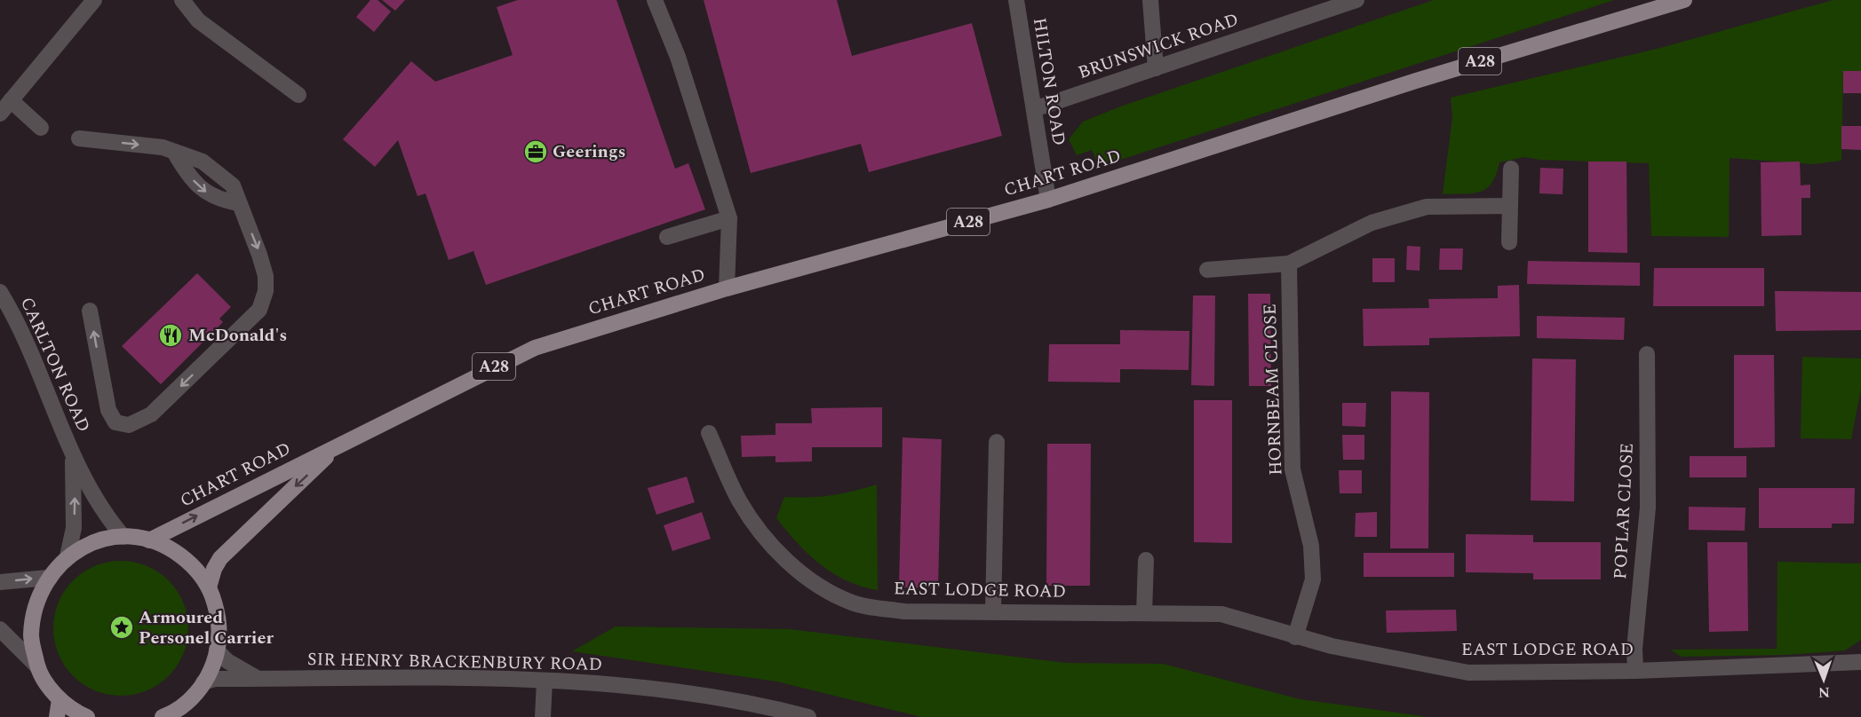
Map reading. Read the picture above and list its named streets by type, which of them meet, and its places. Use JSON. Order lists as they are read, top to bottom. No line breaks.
{"streets":{"main road":["A28","CHART ROAD"],"street":["BRUNSWICK ROAD","HILTON ROAD","CARLTON ROAD","HORNBEAM CLOSE","POPLAR CLOSE","EAST LODGE ROAD","SIR HENRY BRACKENBURY ROAD"]},"crossings":[["BRUNSWICK ROAD","HILTON ROAD"],["HILTON ROAD","CHART ROAD"],["HORNBEAM CLOSE","EAST LODGE ROAD"],["POPLAR CLOSE","EAST LODGE ROAD"]],"places":{"office":["Geerings"],"restaurant":["McDonald's"],"place":["Armoured Personel Carrier"]},"north":"bottom"}
